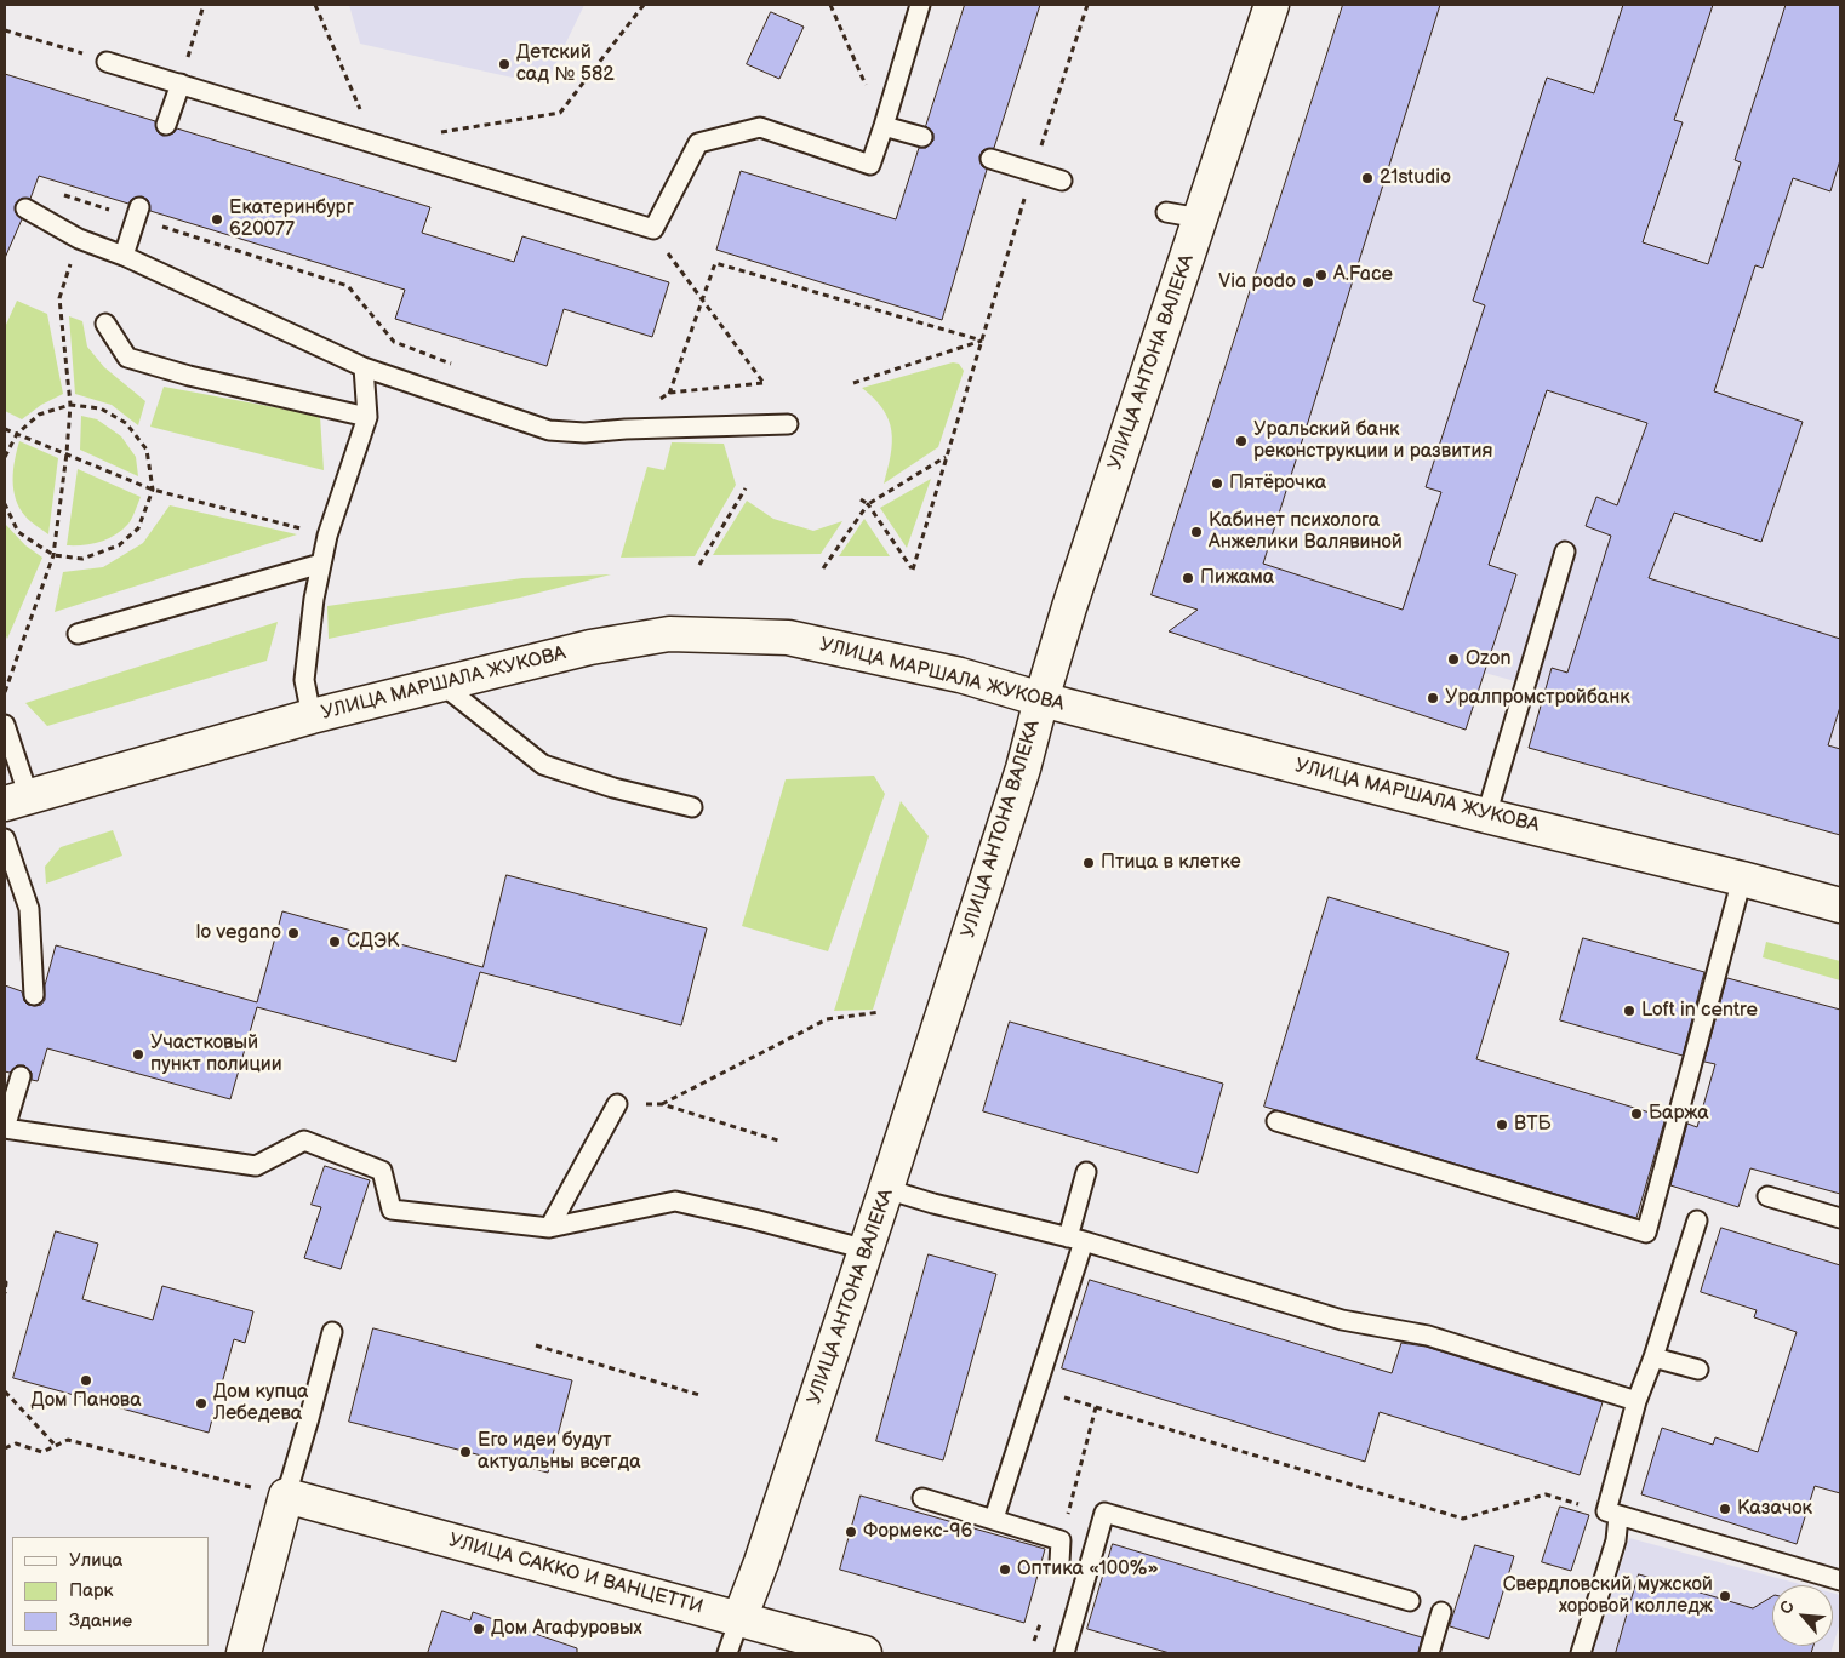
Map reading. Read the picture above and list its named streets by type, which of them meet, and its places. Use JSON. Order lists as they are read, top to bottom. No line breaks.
{"streets":{"street":["УЛИЦА АНТОНА ВАЛЕКА","УЛИЦА МАРШАЛА ЖУКОВА","УЛИЦА САККО И ВАНЦЕТТИ"]},"crossings":[["УЛИЦА АНТОНА ВАЛЕКА","УЛИЦА МАРШАЛА ЖУКОВА"],["УЛИЦА АНТОНА ВАЛЕКА","УЛИЦА САККО И ВАНЦЕТТИ"]],"places":["Детский сад № 582","21studio","Екатеринбург 620077","А.Face","Via podo","Уральский банк реконструкции и развития","Пятёрочка","Кабинет психолога Анжелики Валявиной","Пижама","Ozon","Уралпромстройбанк","Птица в клетке","lo vegano","СДЭК","Loft in centre","Участковый пункт полиции","Баржа","ВТБ","Дом Панова","Дом купца Лебедева","Его идеи будут актуальны всегда","Казачок","Формекс-96","Оптика «100%»","Свердловский мужской хоровой колледж","Дом Агафуровых"],"legend":["Улица","Парк","Здание"],"north":"top left"}
